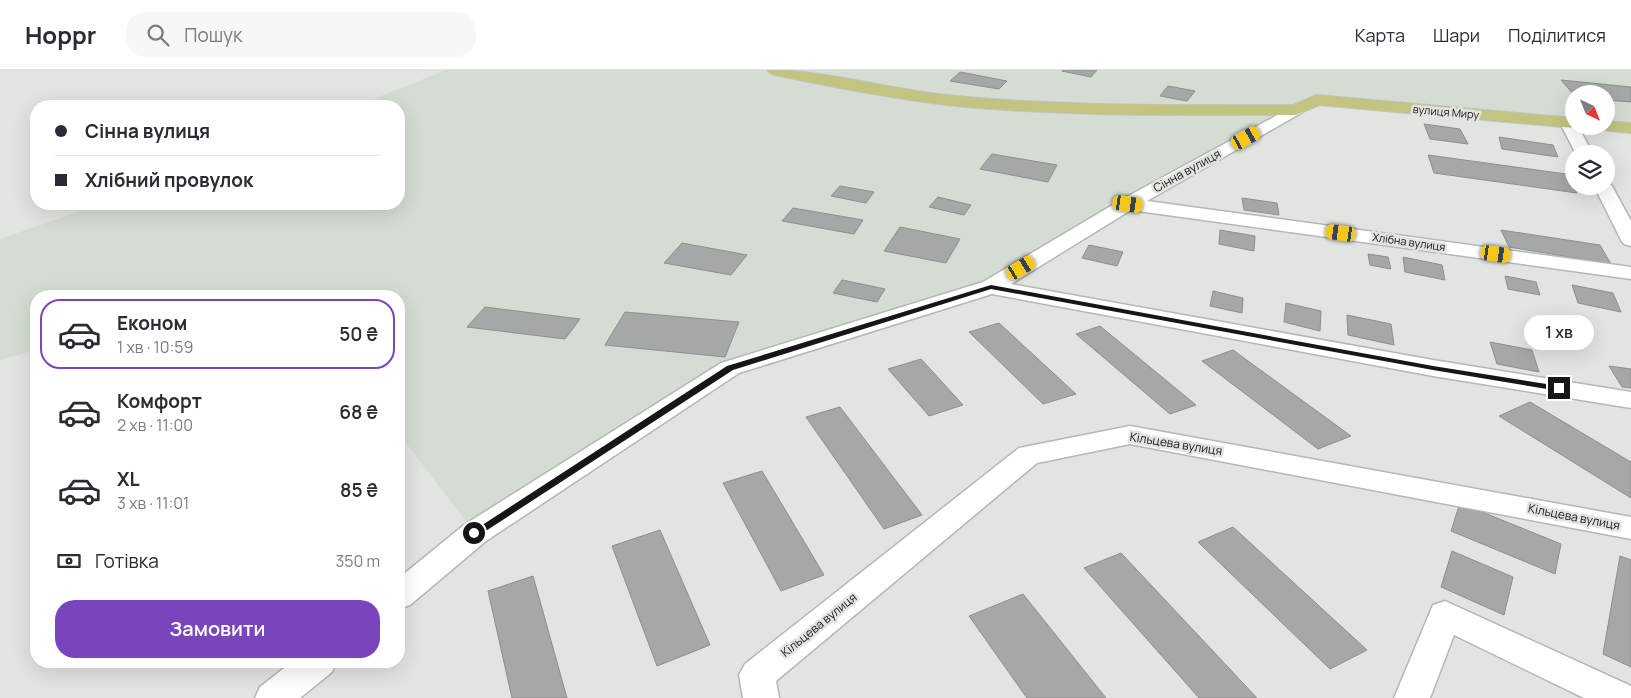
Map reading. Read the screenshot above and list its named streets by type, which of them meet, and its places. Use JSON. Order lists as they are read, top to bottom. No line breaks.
{"streets":{"main road":["вулиця Миру"],"street":["Сінна вулиця","Хлібна вулиця","Кільцева вулиця"]},"crossings":[["вулиця Миру","Сінна вулиця"],["Сінна вулиця","Хлібна вулиця"]],"north":"bottom right","page":{"header":"Hoppr","search":"Пошук","nav":["Карта","Шари","Поділитися"],"banner":["Сінна вулиця","Хлібний провулок"],"list":[{"name":"Економ","note":"1 хв · 10:59","value":"50 ₴"},{"name":"Комфорт","note":"2 хв · 11:00","value":"68 ₴"},{"name":"XL","note":"3 хв · 11:01","value":"85 ₴"}],"bubble":"1 хв","pay":["Готівка","350 m"],"buttons":"Замовити"}}
